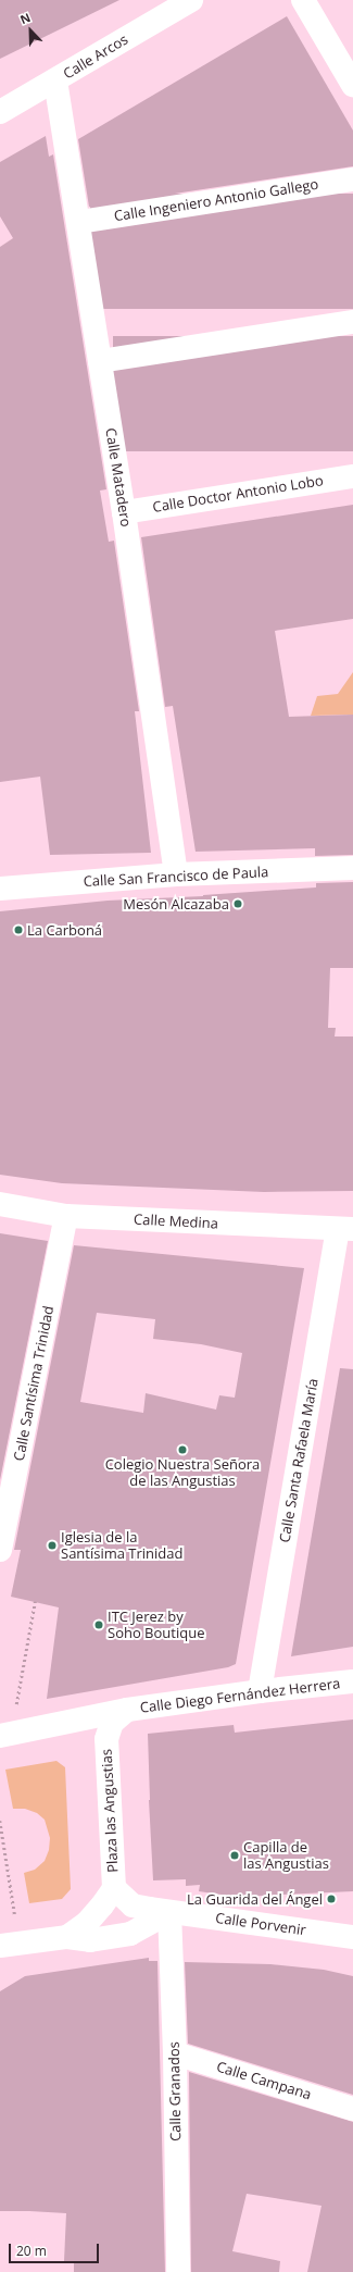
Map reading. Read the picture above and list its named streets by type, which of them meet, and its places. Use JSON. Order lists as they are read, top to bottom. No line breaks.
{"streets":{"street":["Calle Arcos","Calle Ingeniero Antonio Gallego","Calle Matadero","Calle Doctor Antonio Lobo","Calle San Francisco de Paula","Calle Medina","Calle Santísima Trinidad","Calle Santa Rafaela María","Calle Diego Fernández Herrera","Plaza las Angustias","Calle Porvenir","Calle Campana","Calle Granados"]},"crossings":[["Calle Arcos","Calle Matadero"],["Calle Ingeniero Antonio Gallego","Calle Matadero"],["Calle Matadero","Calle Doctor Antonio Lobo"],["Calle Matadero","Calle San Francisco de Paula"],["Calle Medina","Calle Santísima Trinidad"],["Calle Medina","Calle Santa Rafaela María"],["Calle Santa Rafaela María","Calle Diego Fernández Herrera"],["Calle Diego Fernández Herrera","Plaza las Angustias"],["Plaza las Angustias","Calle Porvenir"],["Calle Porvenir","Calle Granados"],["Calle Campana","Calle Granados"]],"places":["Mesón Alcazaba","La Carboná","Colegio Nuestra Señora de las Angustias","Iglesia de la Santísima Trinidad","ITC Jerez by Soho Boutique","Capilla de las Angustias","La Guarida del Ángel"],"scale_bar":"20 m","north":"top left"}
